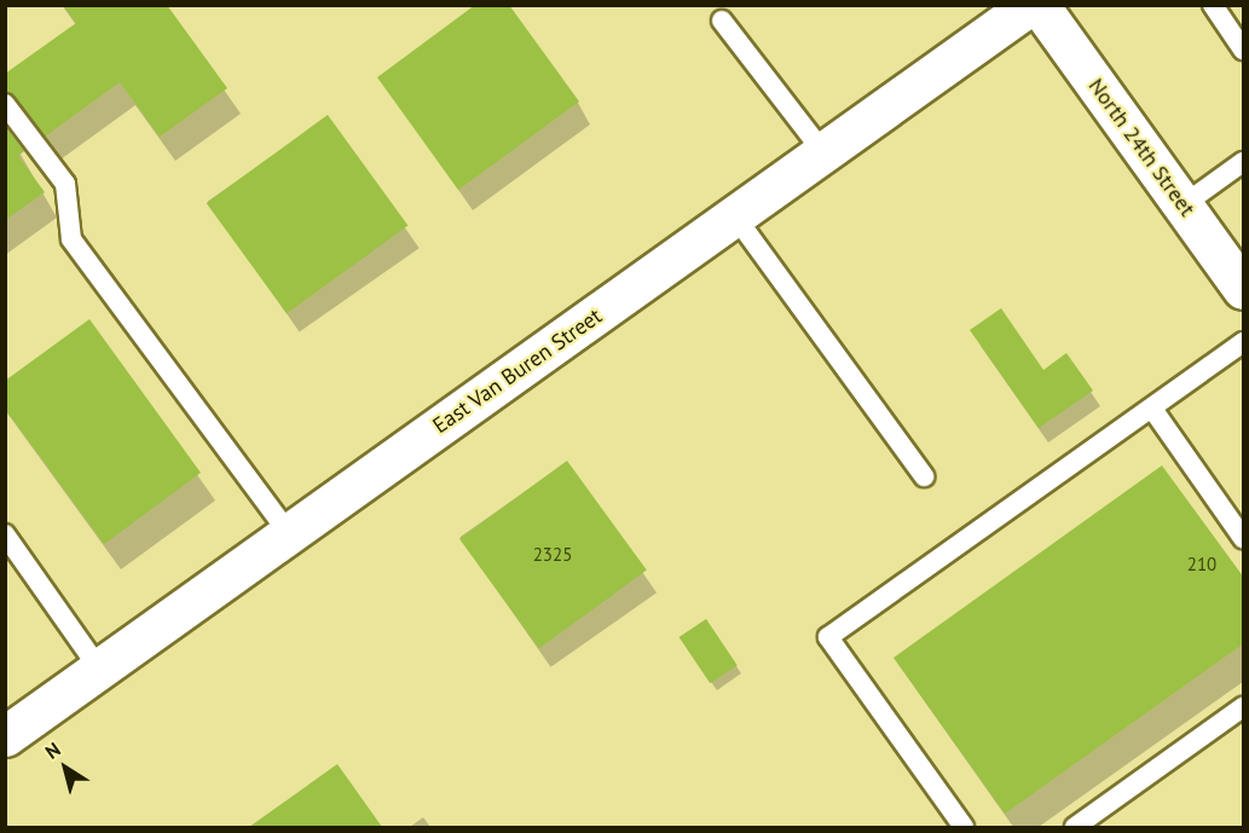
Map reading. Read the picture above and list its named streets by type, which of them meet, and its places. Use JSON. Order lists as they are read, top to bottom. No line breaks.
{"streets":{"main road":["North 24th Street","East Van Buren Street"]},"house_numbers":["2325","210"],"north":"top left"}
